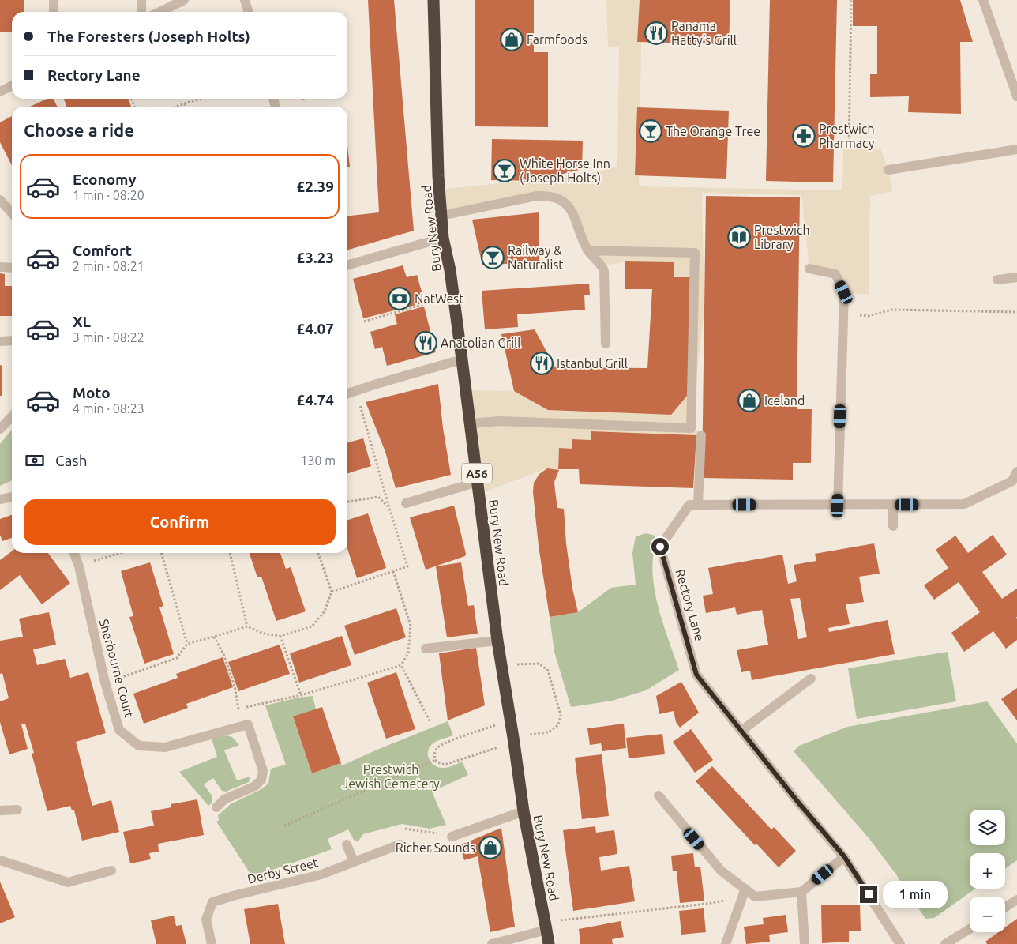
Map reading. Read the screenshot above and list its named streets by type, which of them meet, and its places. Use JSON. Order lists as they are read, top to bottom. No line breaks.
{"streets":{"highway":["Bury New Road","A56"],"street":["Rectory Lane","Sherbourne Court","Derby Street"]},"parks":["Prestwich Jewish Cemetery"],"places":{"restaurant":["Panama Hatty’s Grill","Anatolian Grill","Istanbul Grill"],"shop":["Farmfoods","Iceland","Richer Sounds"],"bar":["The Orange Tree","White Horse Inn (Joseph Holts)","Railway & Naturalist"],"pharmacy":["Prestwich Pharmacy"],"library":["Prestwich Library"],"bank":["NatWest"]},"page":{"banner":["The Foresters (Joseph Holts)","Rectory Lane"],"heading":"Choose a ride","list":[{"name":"Economy","note":"1 min · 08:20","value":"£2.39"},{"name":"Comfort","note":"2 min · 08:21","value":"£3.23"},{"name":"XL","note":"3 min · 08:22","value":"£4.07"},{"name":"Moto","note":"4 min · 08:23","value":"£4.74"}],"pay":["Cash","130 m"],"buttons":"Confirm","map_buttons":["+","−"],"bubble":"1 min"}}
